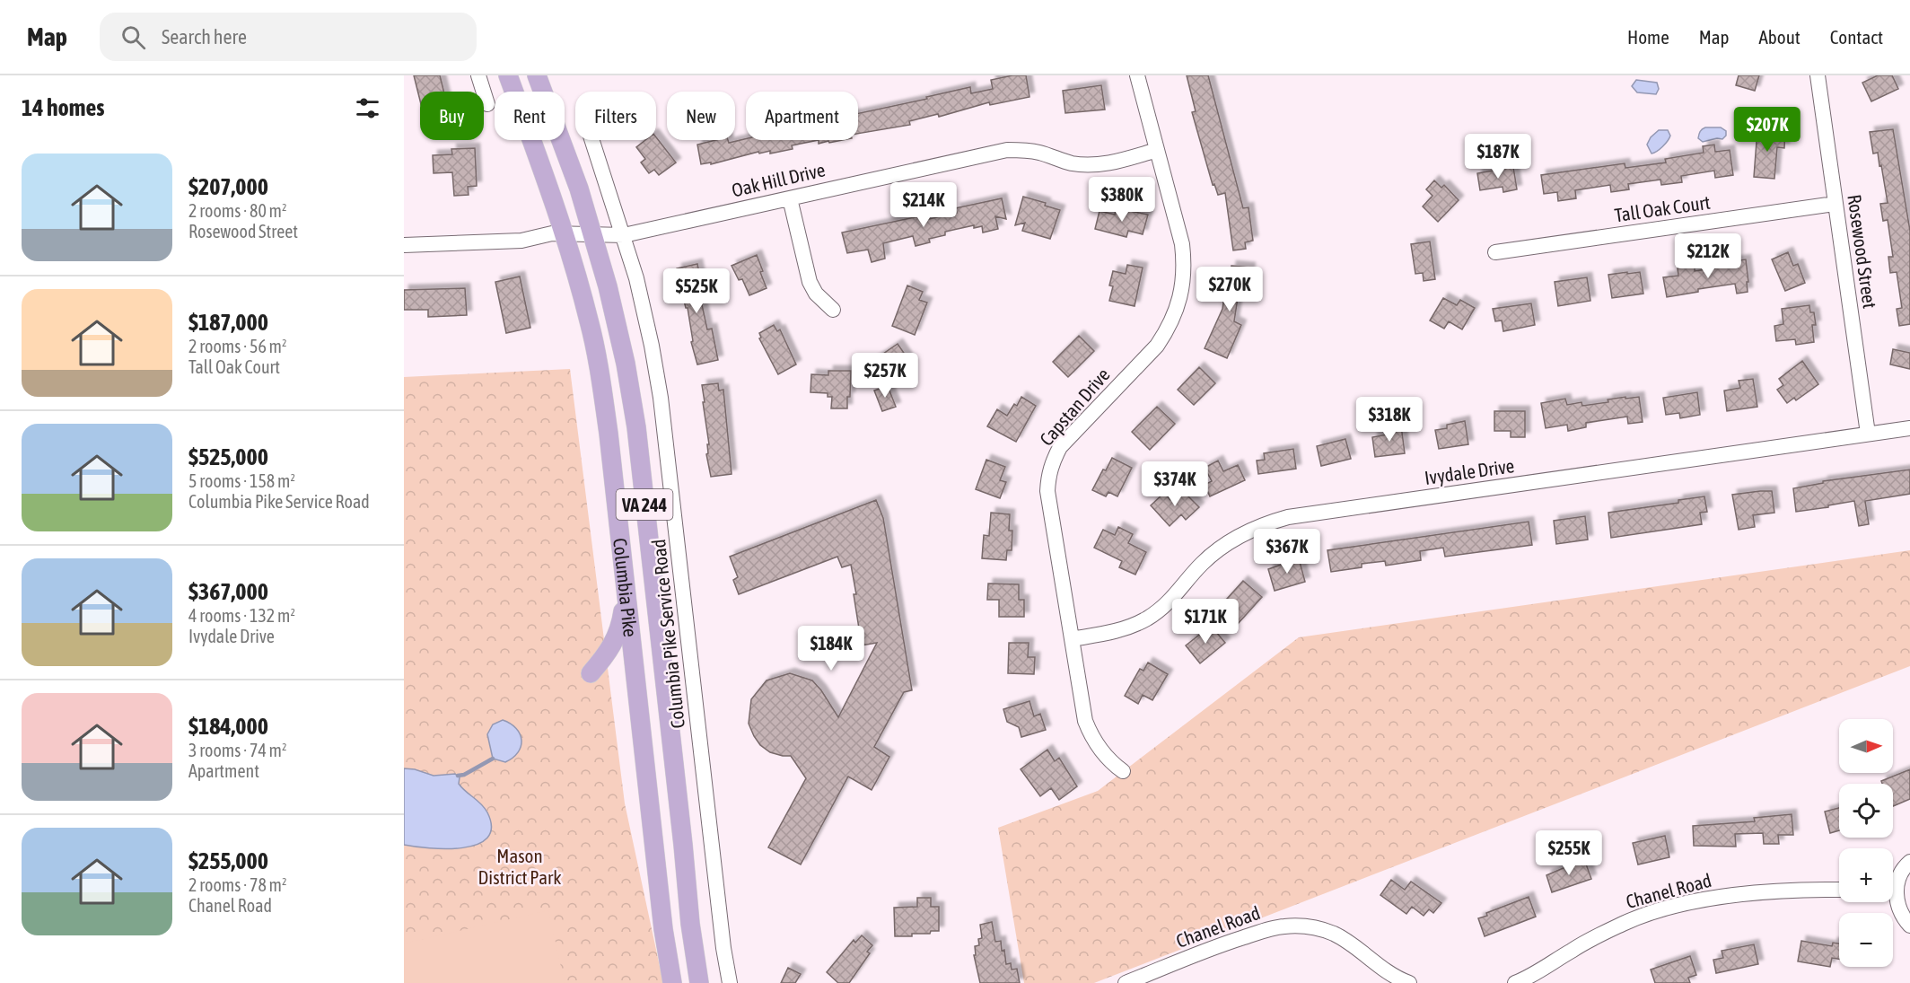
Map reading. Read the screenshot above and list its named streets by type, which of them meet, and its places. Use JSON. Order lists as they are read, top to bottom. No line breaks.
{"streets":{"main road":["VA 244","Columbia Pike"],"street":["Oak Hill Drive","Tall Oak Court","Rosewood Street","Capstan Drive","Ivydale Drive","Columbia Pike Service Road","Chanel Road"]},"crossings":[["Oak Hill Drive","Capstan Drive"],["Oak Hill Drive","Columbia Pike"],["Oak Hill Drive","Columbia Pike Service Road"],["Tall Oak Court","Rosewood Street"],["Rosewood Street","Ivydale Drive"],["Capstan Drive","Ivydale Drive"]],"parks":["Mason District Park"],"north":"right","page":{"header":"Map","search":"Search here","nav":["Home","Map","About","Contact"],"heading":"14 homes","chip":["Buy","Rent","Filters","New","Apartment"],"price":["$207K","$187K","$380K","$214K","$212K","$270K","$525K","$257K","$318K","$374K","$367K","$171K","$184K","$255K"],"list":[{"name":"$207,000","note":"2 rooms · 80 m² · Rosewood Street"},{"name":"$187,000","note":"2 rooms · 56 m² · Tall Oak Court"},{"name":"$525,000","note":"5 rooms · 158 m² · Columbia Pike Service Road"},{"name":"$367,000","note":"4 rooms · 132 m² · Ivydale Drive"},{"name":"$184,000","note":"3 rooms · 74 m² · Apartment"},{"name":"$255,000","note":"2 rooms · 78 m² · Chanel Road"}],"map_buttons":["+","−"]}}
